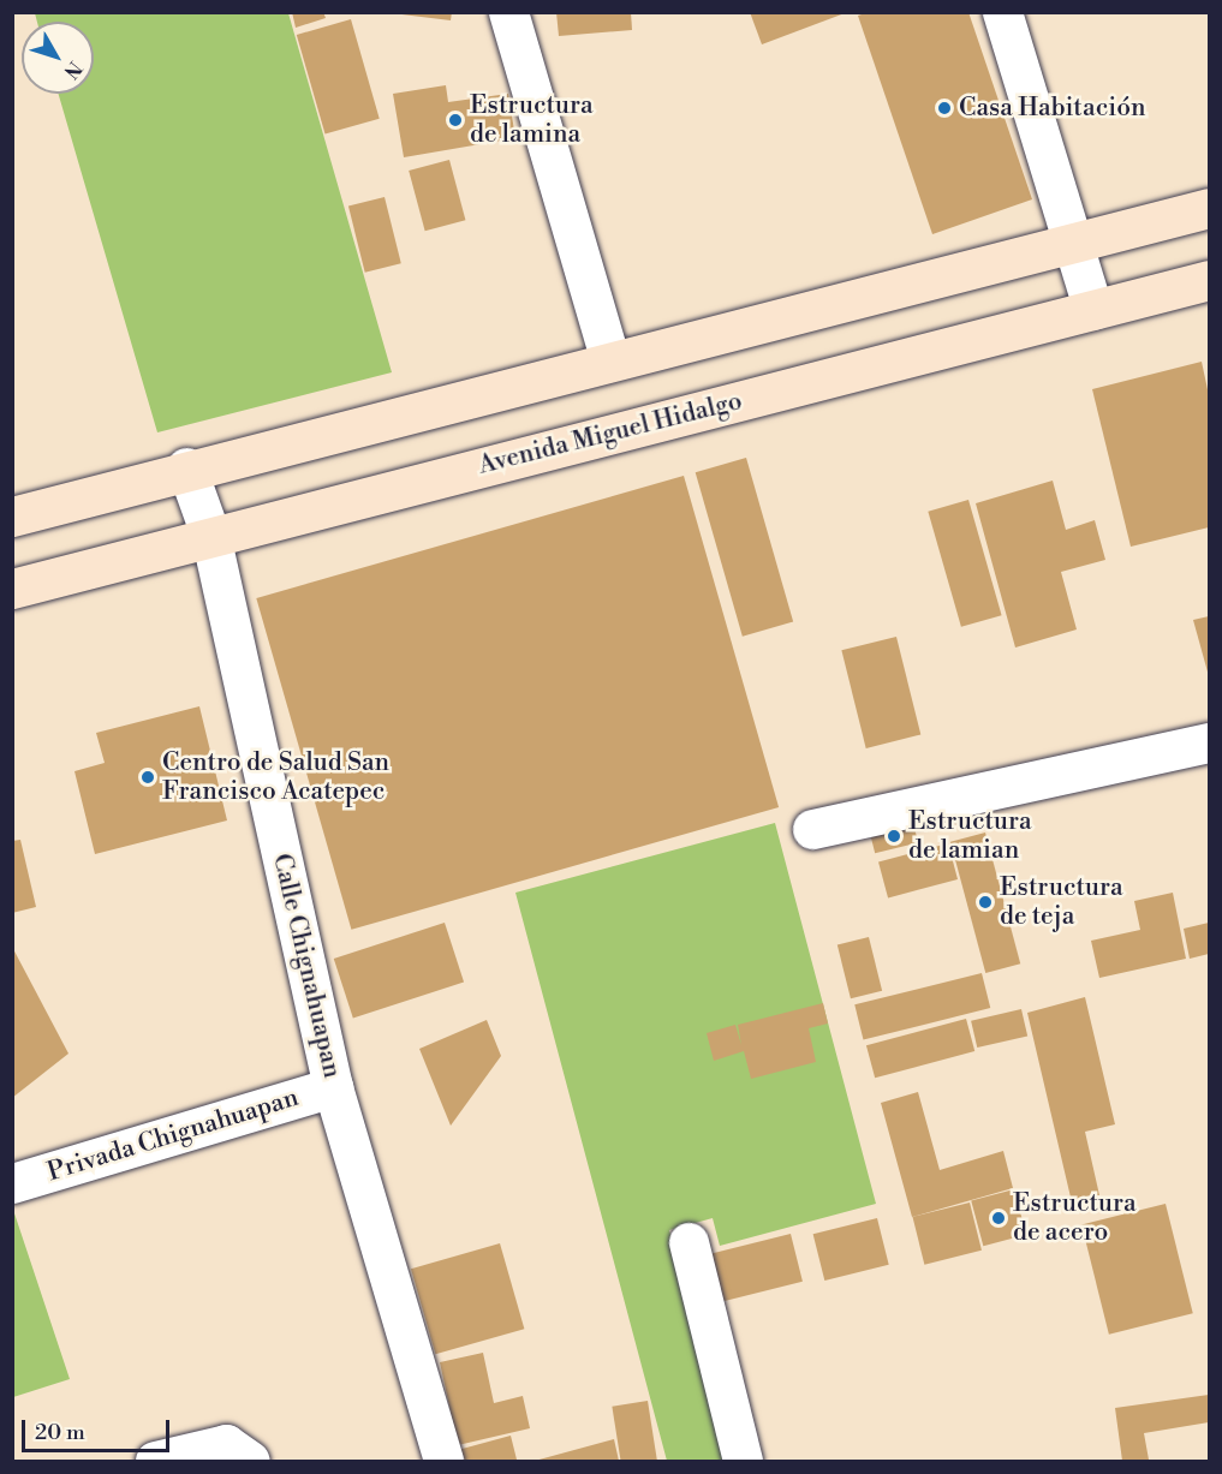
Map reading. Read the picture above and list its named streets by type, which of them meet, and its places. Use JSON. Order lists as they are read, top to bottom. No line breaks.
{"streets":{"main road":["Avenida Miguel Hidalgo"],"street":["Calle Chignahuapan","Privada Chignahuapan"]},"crossings":[["Avenida Miguel Hidalgo","Calle Chignahuapan"],["Calle Chignahuapan","Privada Chignahuapan"]],"places":["Casa Habitación","Estructura de lamina","Centro de Salud San Francisco Acatepec","Estructura de lamian","Estructura de teja","Estructura de acero"],"scale_bar":"20 m","north":"bottom right"}
